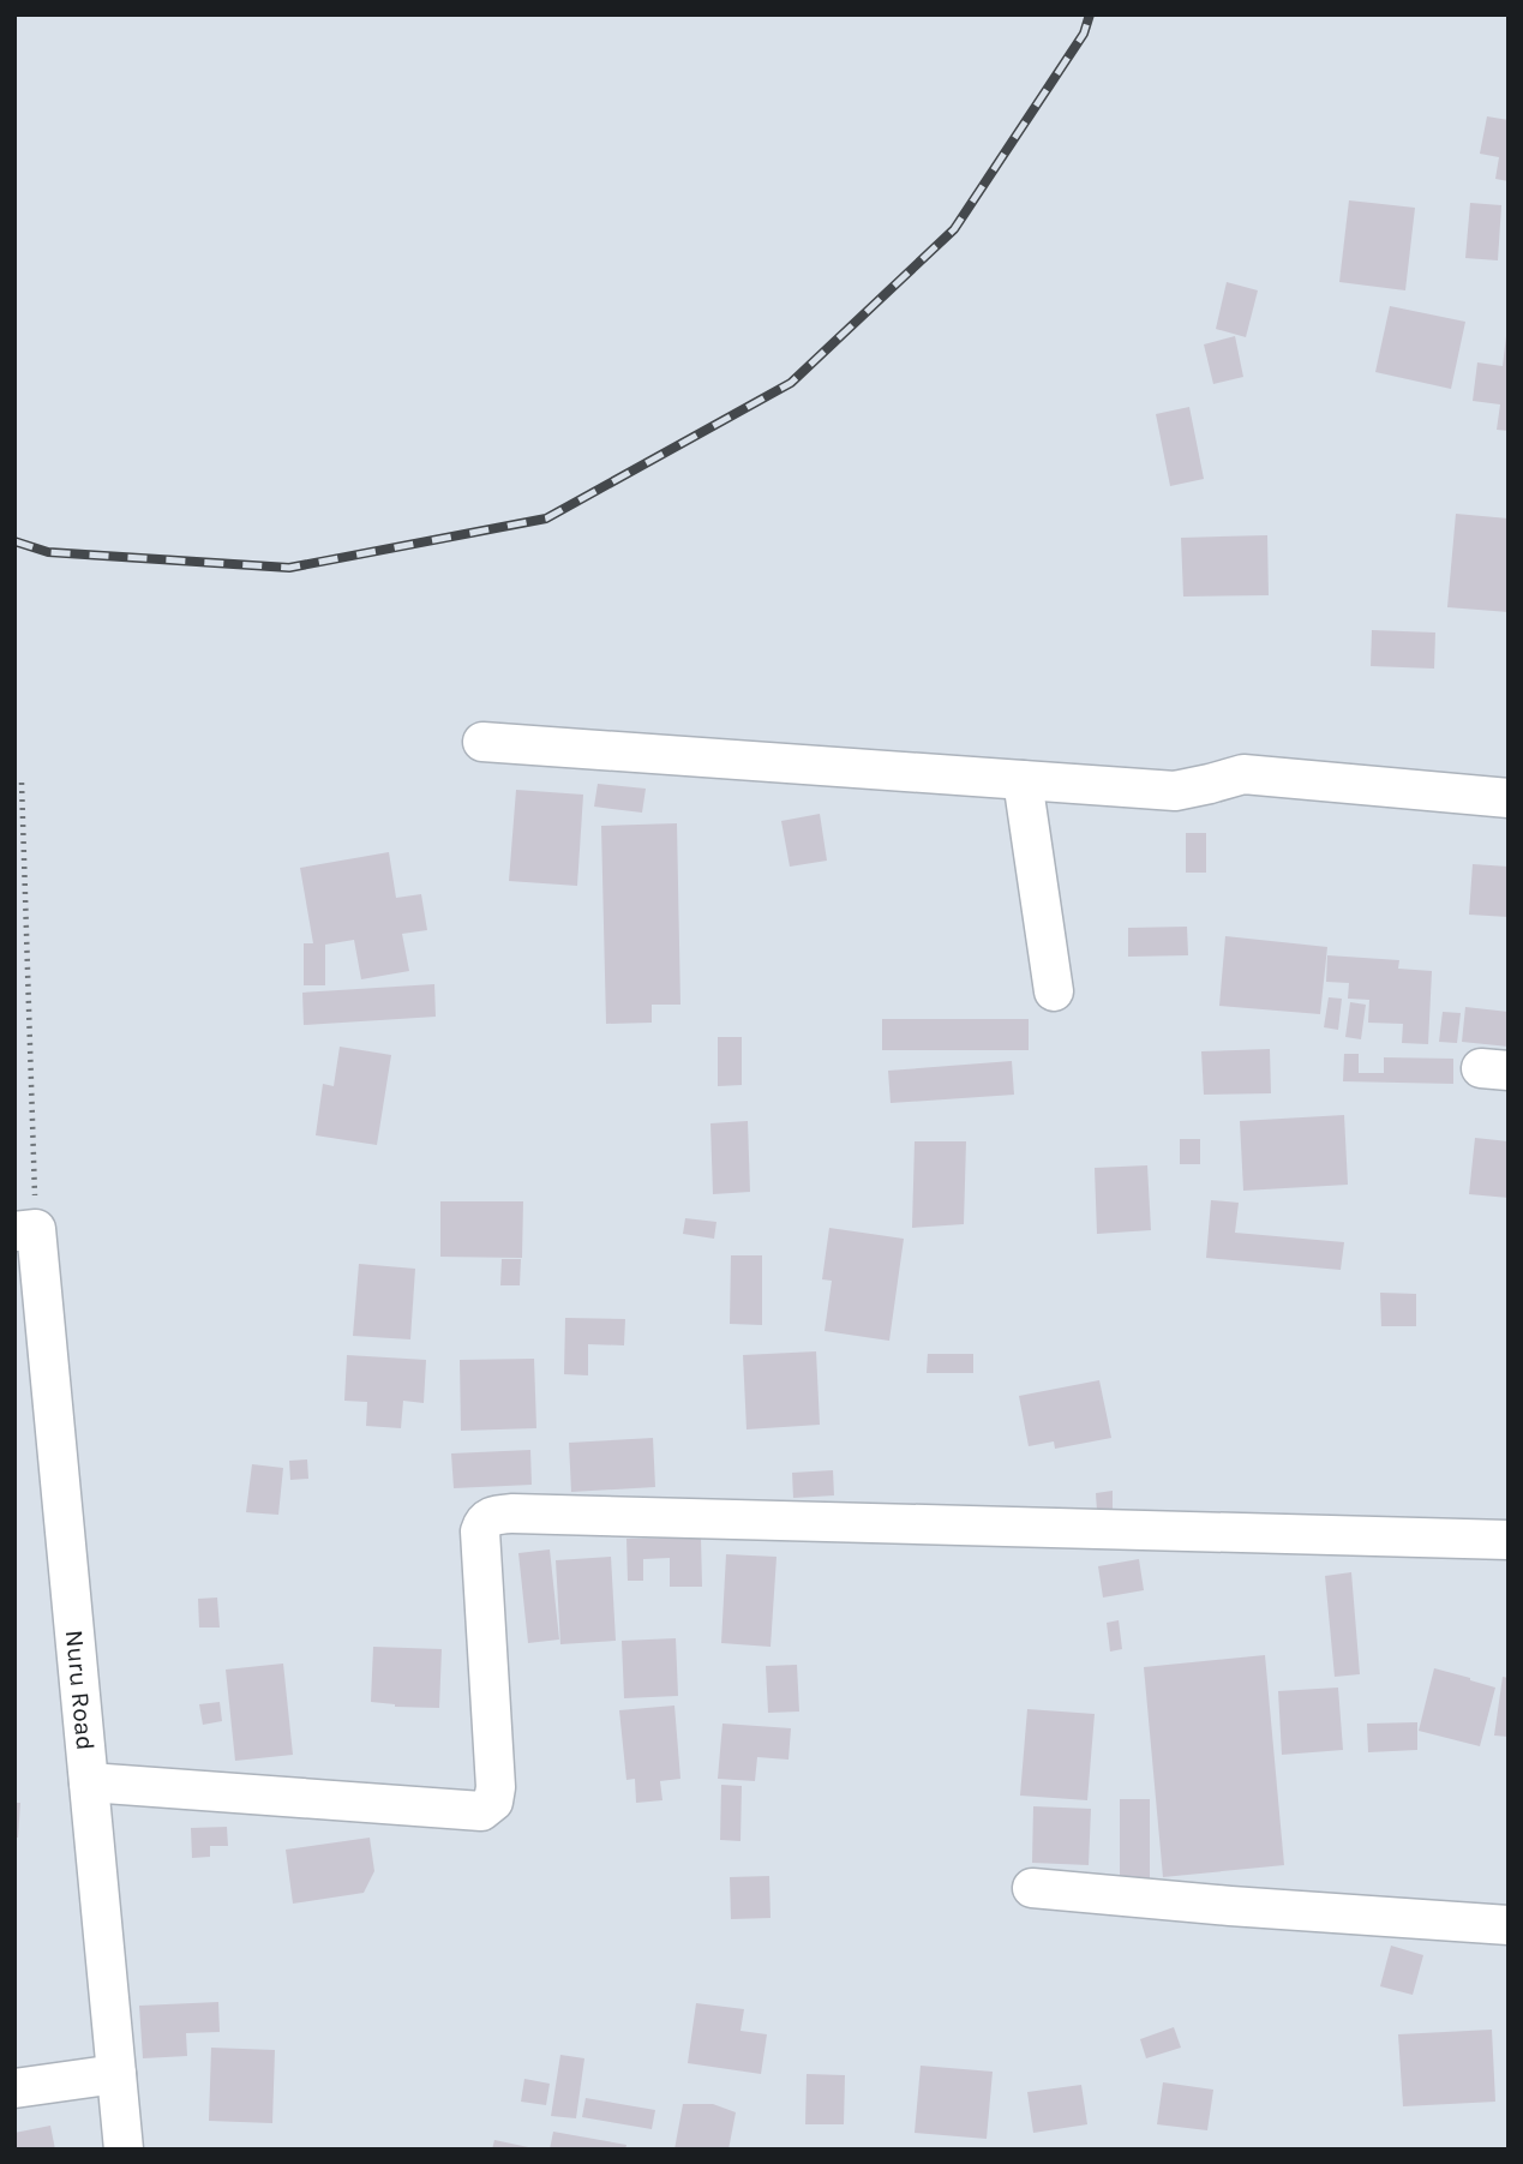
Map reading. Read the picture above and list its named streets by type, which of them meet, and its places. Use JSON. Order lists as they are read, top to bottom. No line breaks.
{"streets":{"street":["Nuru Road"]}}
